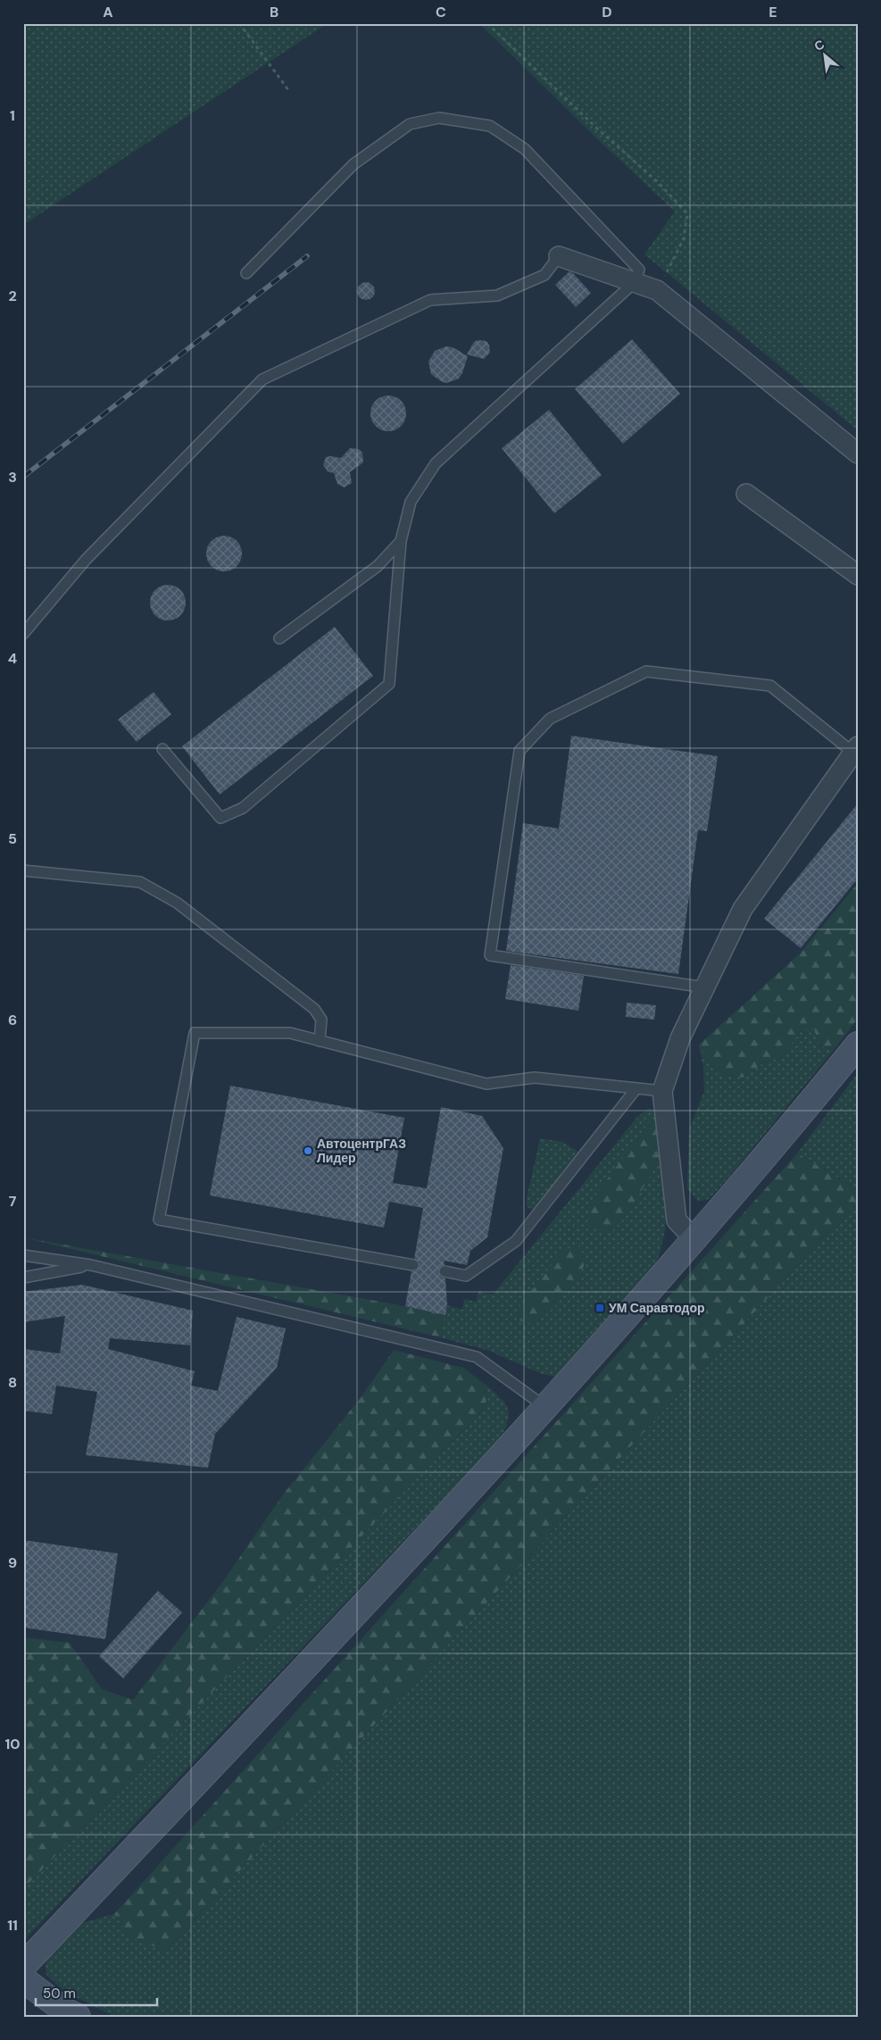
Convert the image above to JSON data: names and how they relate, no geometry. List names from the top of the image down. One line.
{"places":{"other":["АвтоцентрГАЗ Лидер"],"transit":["УМ Саравтодор"]},"scale_bar":"50 m","north":"top left","grid":{"columns":["A","B","C","D","E"],"rows":["1","2","3","4","5","6","7","8","9","10","11"]}}
